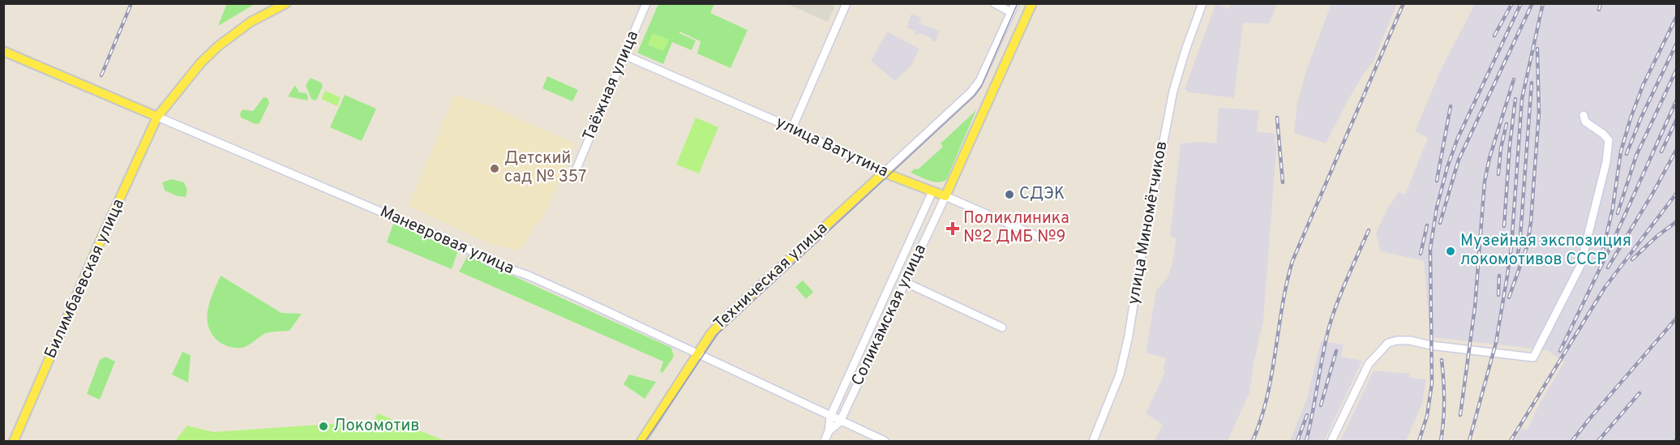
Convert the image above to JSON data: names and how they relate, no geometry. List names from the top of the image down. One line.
{"streets":{"main road":["улица Ватутина","Маневровая улица","Техническая улица","Билимбаевская улица"],"street":["Таёжная улица","улица Миномётчиков","Соликамская улица"]},"crossings":[["Таёжная улица","улица Ватутина"],["улица Ватутина","Техническая улица"],["улица Ватутина","Соликамская улица"],["Маневровая улица","Техническая улица"],["Маневровая улица","Билимбаевская улица"],["Маневровая улица","Соликамская улица"]],"places":{"other":["Детский сад № 357","СДЭК","Музейная экспозиция локомотивов СССР","Локомотив"],"health":["Поликлиника №2 ДМБ №9"]}}
